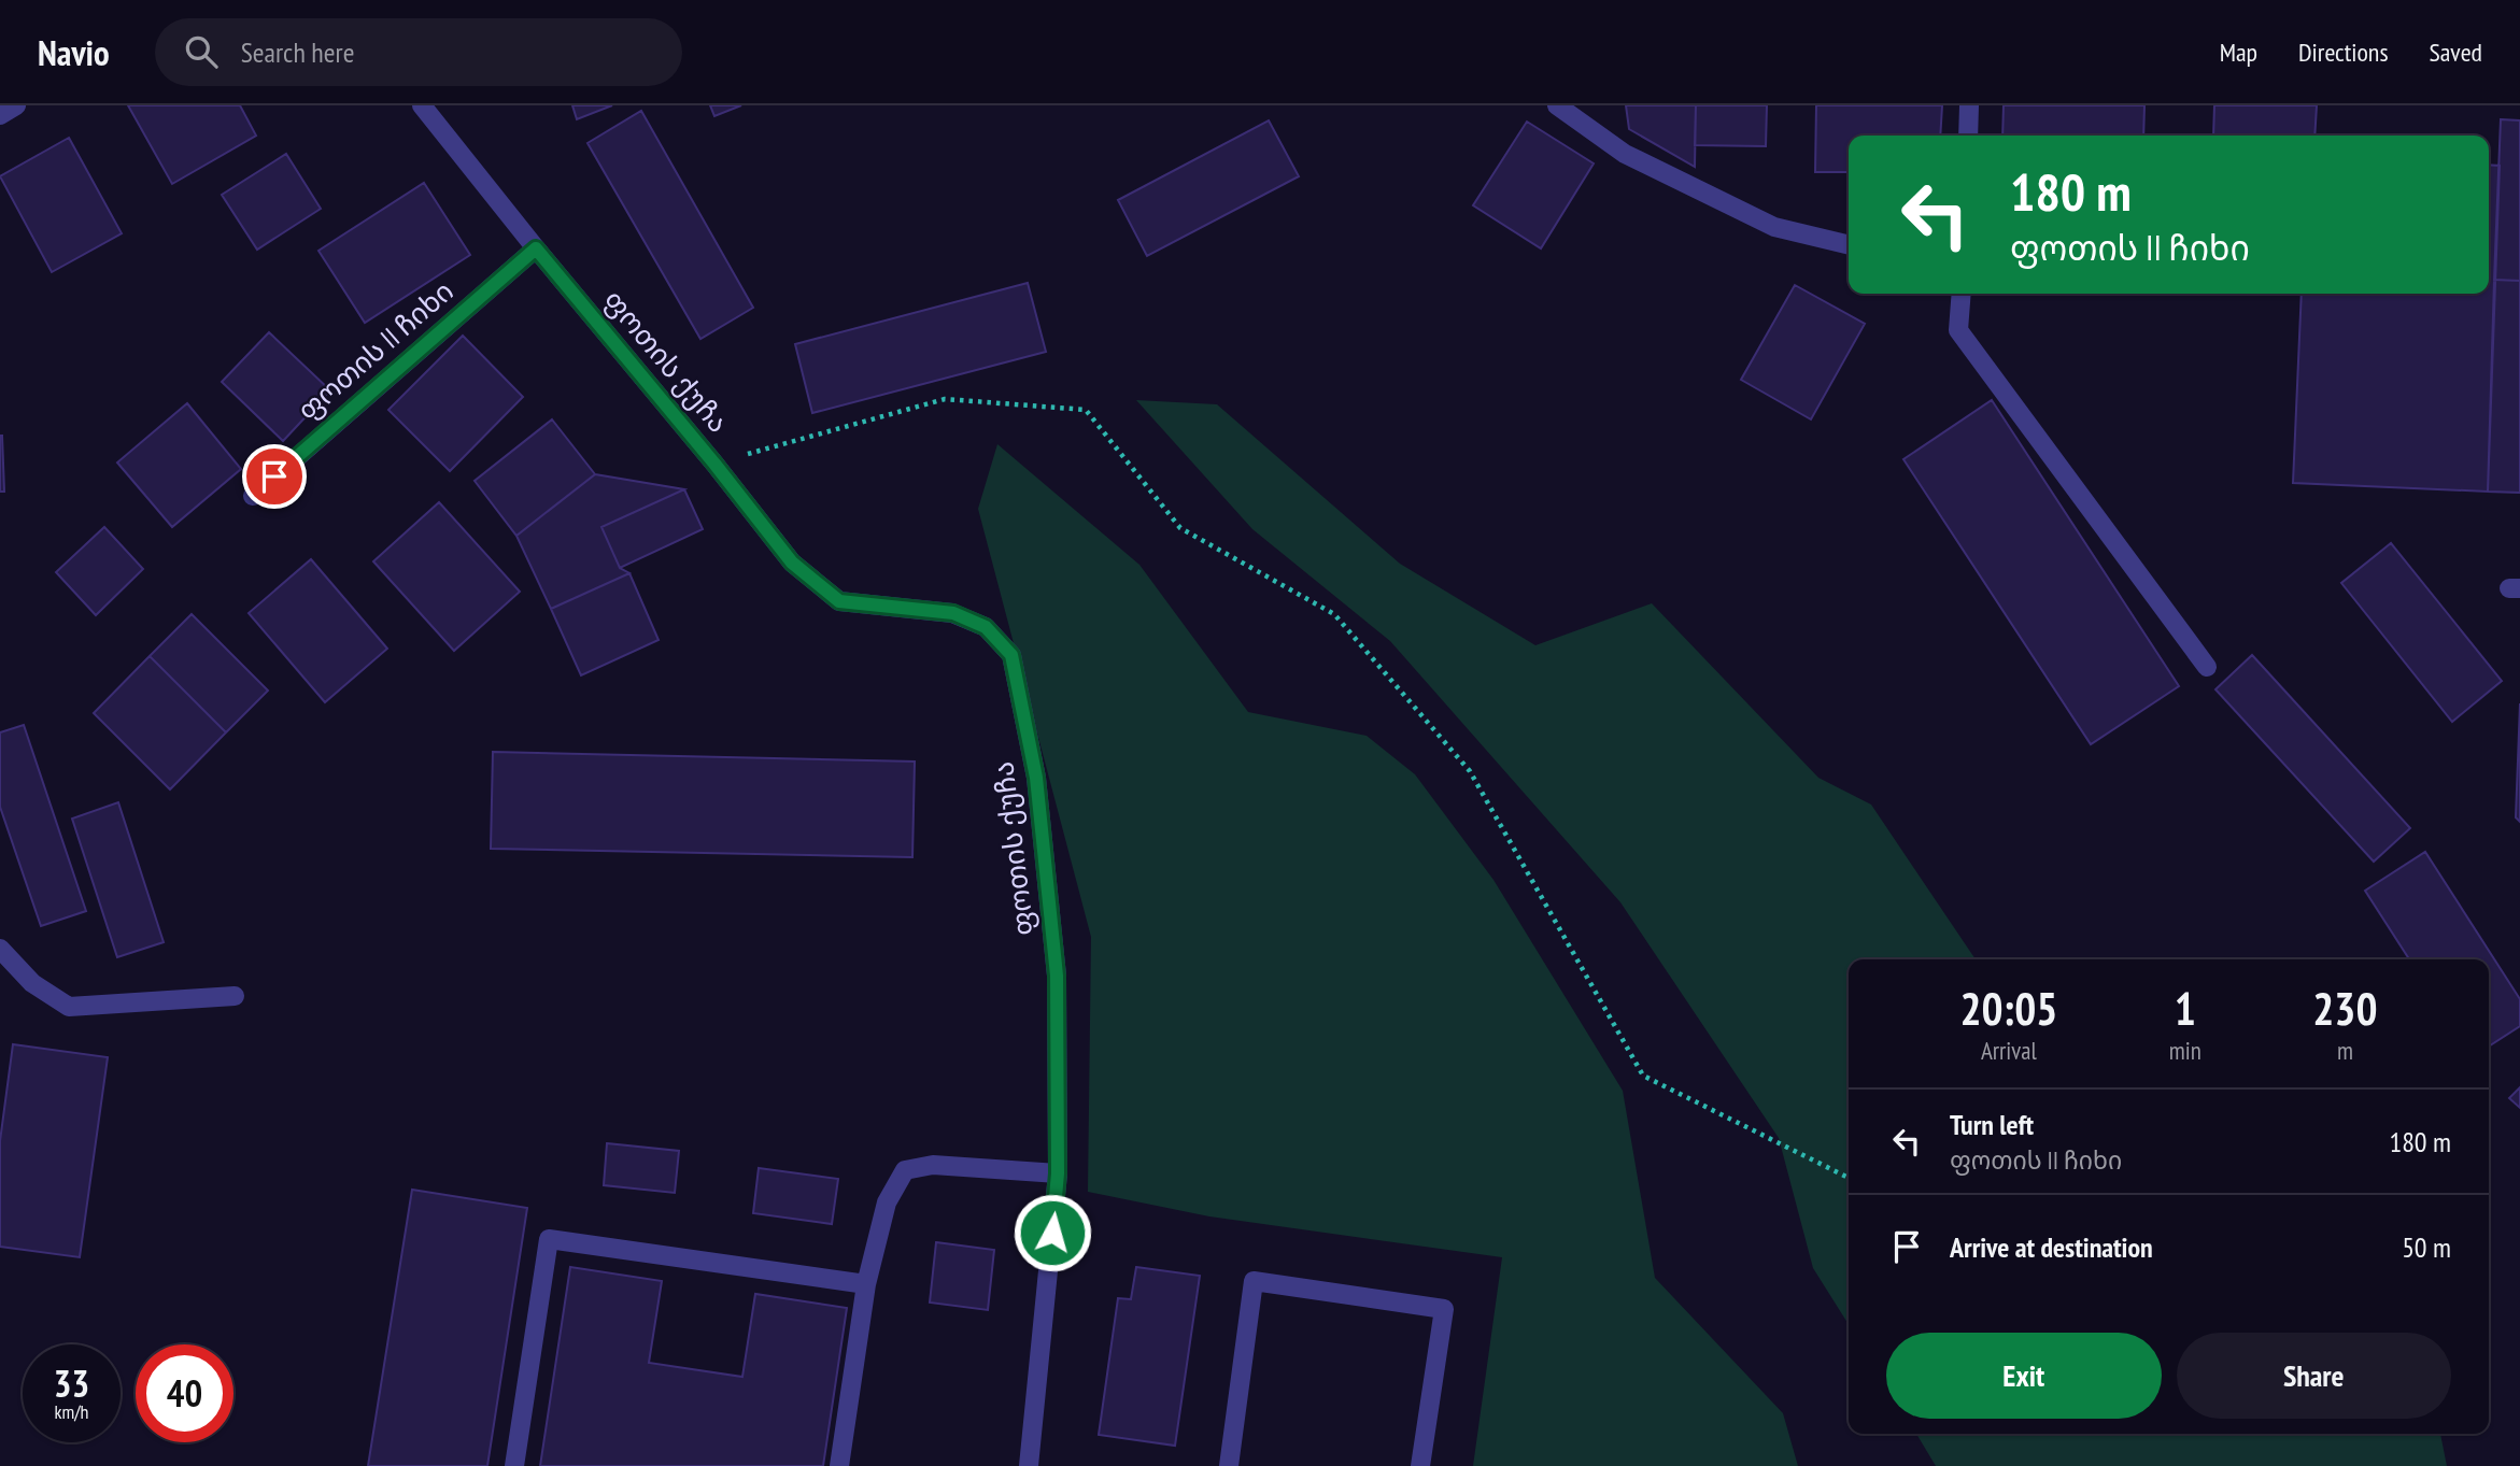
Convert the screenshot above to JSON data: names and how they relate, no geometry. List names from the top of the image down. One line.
{"streets":{"street":["ფოთის II ჩიხი","ფოთის ქუჩა"]},"crossings":[["ფოთის II ჩიხი","ფოთის ქუჩა"]],"page":{"header":"Navio","search":"Search here","nav":["Map","Directions","Saved"],"turn":["180 m","ფოთის II ჩიხი"],"eta":["20:05","Arrival","1","min","230","m"],"list":[{"name":"Turn left","note":"ფოთის II ჩიხი","value":"180 m"},{"name":"Arrive at destination","value":"50 m"}],"buttons":["Exit","Share"],"speed":"33 km/h","limit":"40"}}
